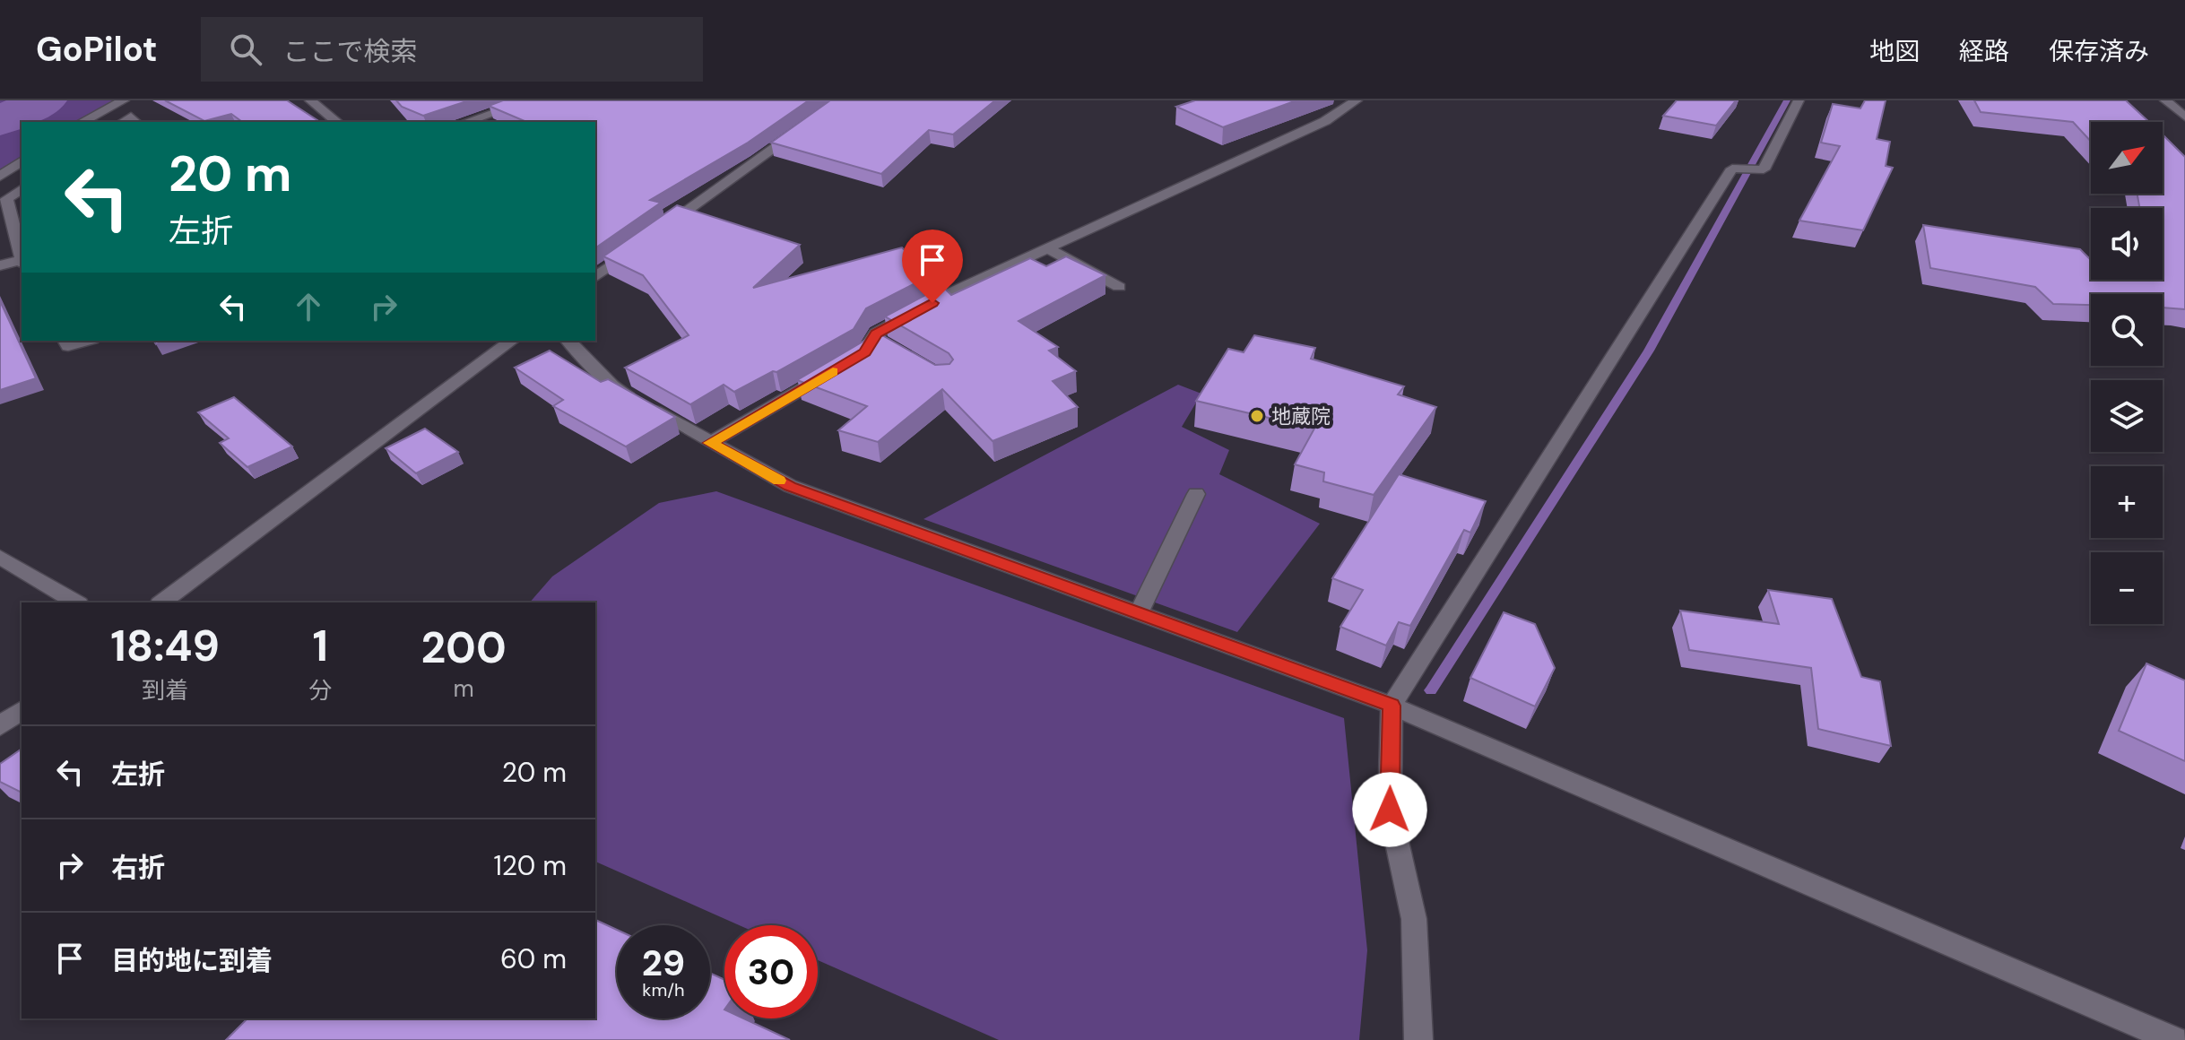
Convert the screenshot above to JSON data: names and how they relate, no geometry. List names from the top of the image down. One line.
{"places":["地蔵院"],"north":"top right","page":{"header":"GoPilot","search":"ここで検索","nav":["地図","経路","保存済み"],"map_buttons":["+","−"],"turn":["20 m","左折"],"eta":["18:49","到着","1","分","200","m"],"list":[{"name":"左折","value":"20 m"},{"name":"右折","value":"120 m"},{"name":"目的地に到着","value":"60 m"}],"speed":"29 km/h","limit":"30"}}
